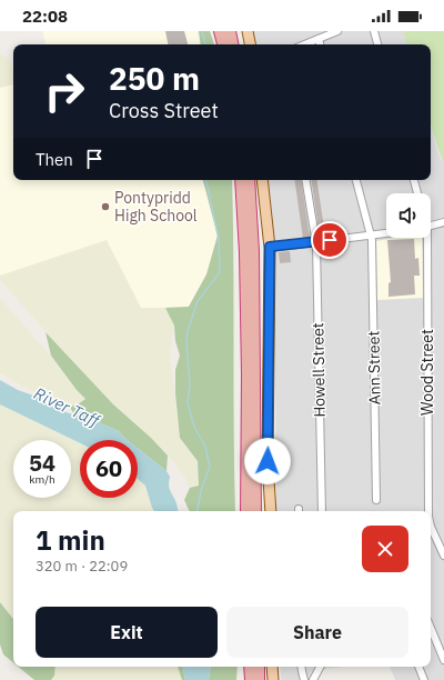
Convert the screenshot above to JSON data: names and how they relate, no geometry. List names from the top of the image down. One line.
{"streets":{"street":["Ann Street","Howell Street","Wood Street"]},"water":["River Taff"],"places":["Pontypridd High School"],"page":{"status":"22:08","turn":["250 m","Cross Street"],"then":"Then","speed":"54 km/h","limit":"60","heading":["1 min","320 m · 22:09"],"buttons":["Exit","Share"]}}
